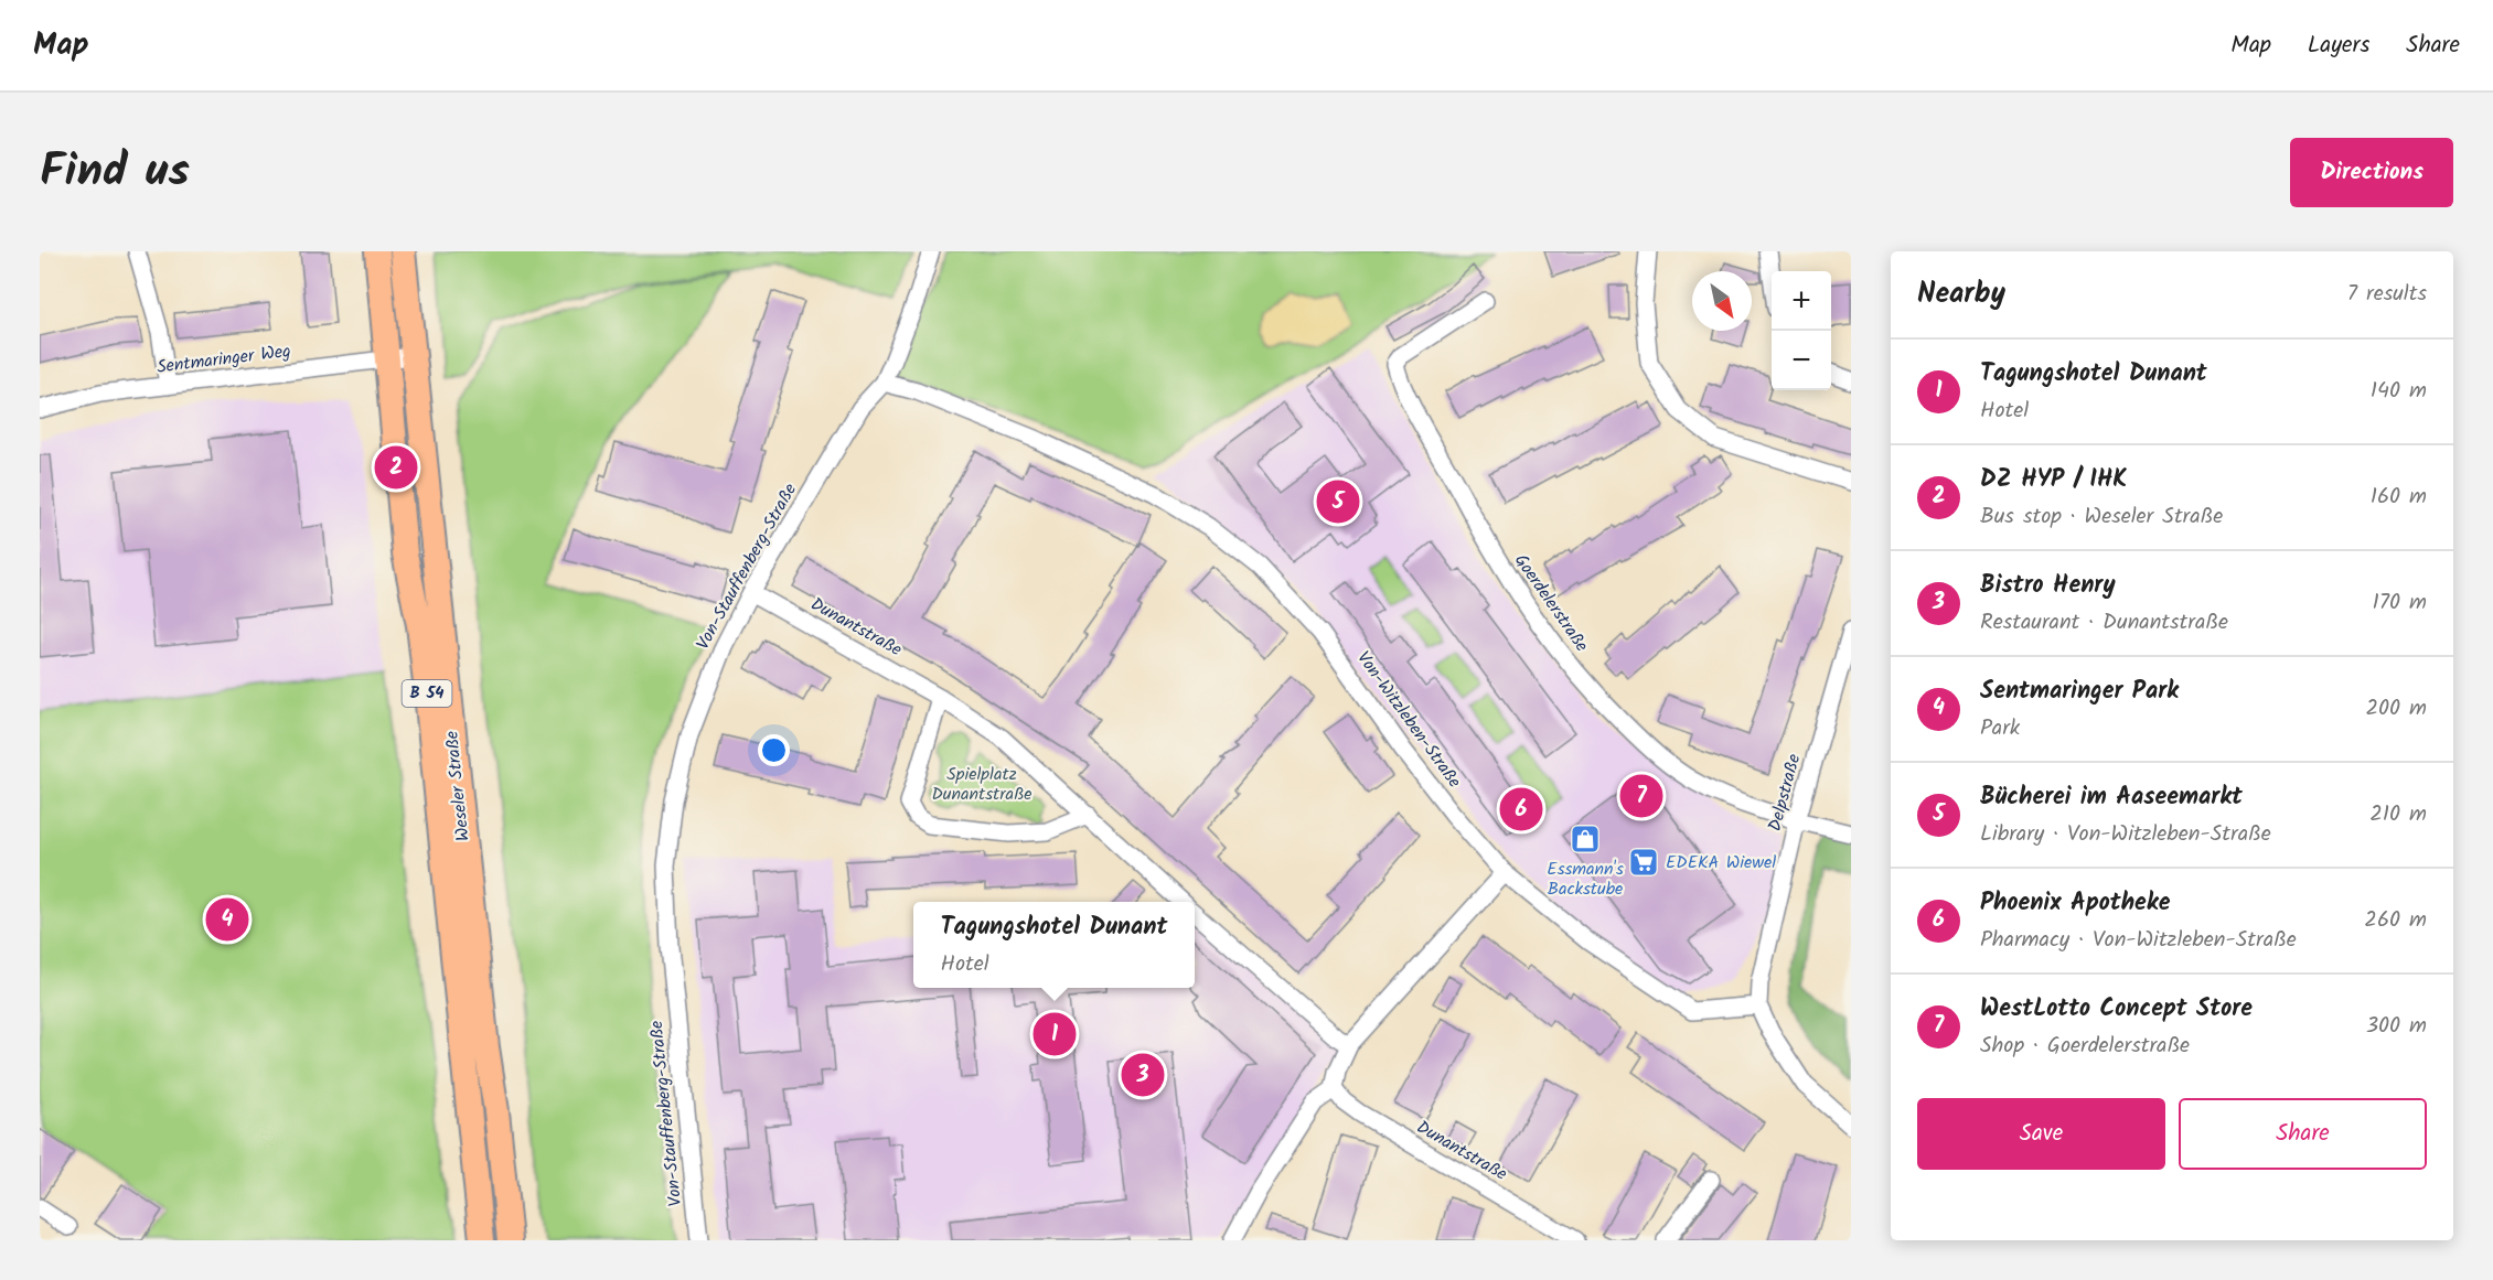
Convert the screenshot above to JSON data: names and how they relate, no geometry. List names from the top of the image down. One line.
{"streets":{"main road":["B 54","Weseler Straße"],"street":["Sentmaringer Weg","Von-Stauffenberg-Straße","Goerdelerstraße","Dunantstraße","Von-Witzleben-Straße","Delpstraße"]},"crossings":[["Sentmaringer Weg","Weseler Straße"],["Von-Stauffenberg-Straße","Dunantstraße"],["Von-Stauffenberg-Straße","Von-Witzleben-Straße"],["Goerdelerstraße","Delpstraße"],["Von-Witzleben-Straße","Delpstraße"]],"parks":["Spielplatz Dunantstraße"],"places":{"shop":["Essmann's Backstube"],"supermarket":["EDEKA Wiewel"]},"north":"bottom right","page":{"header":"Map","nav":["Map","Layers","Share"],"title":"Find us","buttons":["Directions",["Save","Share"]],"heading":["Nearby","7 results"],"map_buttons":["+","−"],"list":[{"mark":"1","name":"Tagungshotel Dunant","note":"Hotel","value":"140 m"},{"mark":"2","name":"DZ HYP / IHK","note":"Bus stop · Weseler Straße","value":"160 m"},{"mark":"3","name":"Bistro Henry","note":"Restaurant · Dunantstraße","value":"170 m"},{"mark":"4","name":"Sentmaringer Park","note":"Park","value":"200 m"},{"mark":"5","name":"Bücherei im Aaseemarkt","note":"Library · Von-Witzleben-Straße","value":"210 m"},{"mark":"6","name":"Phoenix Apotheke","note":"Pharmacy · Von-Witzleben-Straße","value":"260 m"},{"mark":"7","name":"WestLotto Concept Store","note":"Shop · Goerdelerstraße","value":"300 m"}],"pins":["2","5","7","6","4","1","3"],"popup":["Tagungshotel Dunant","Hotel"]}}
